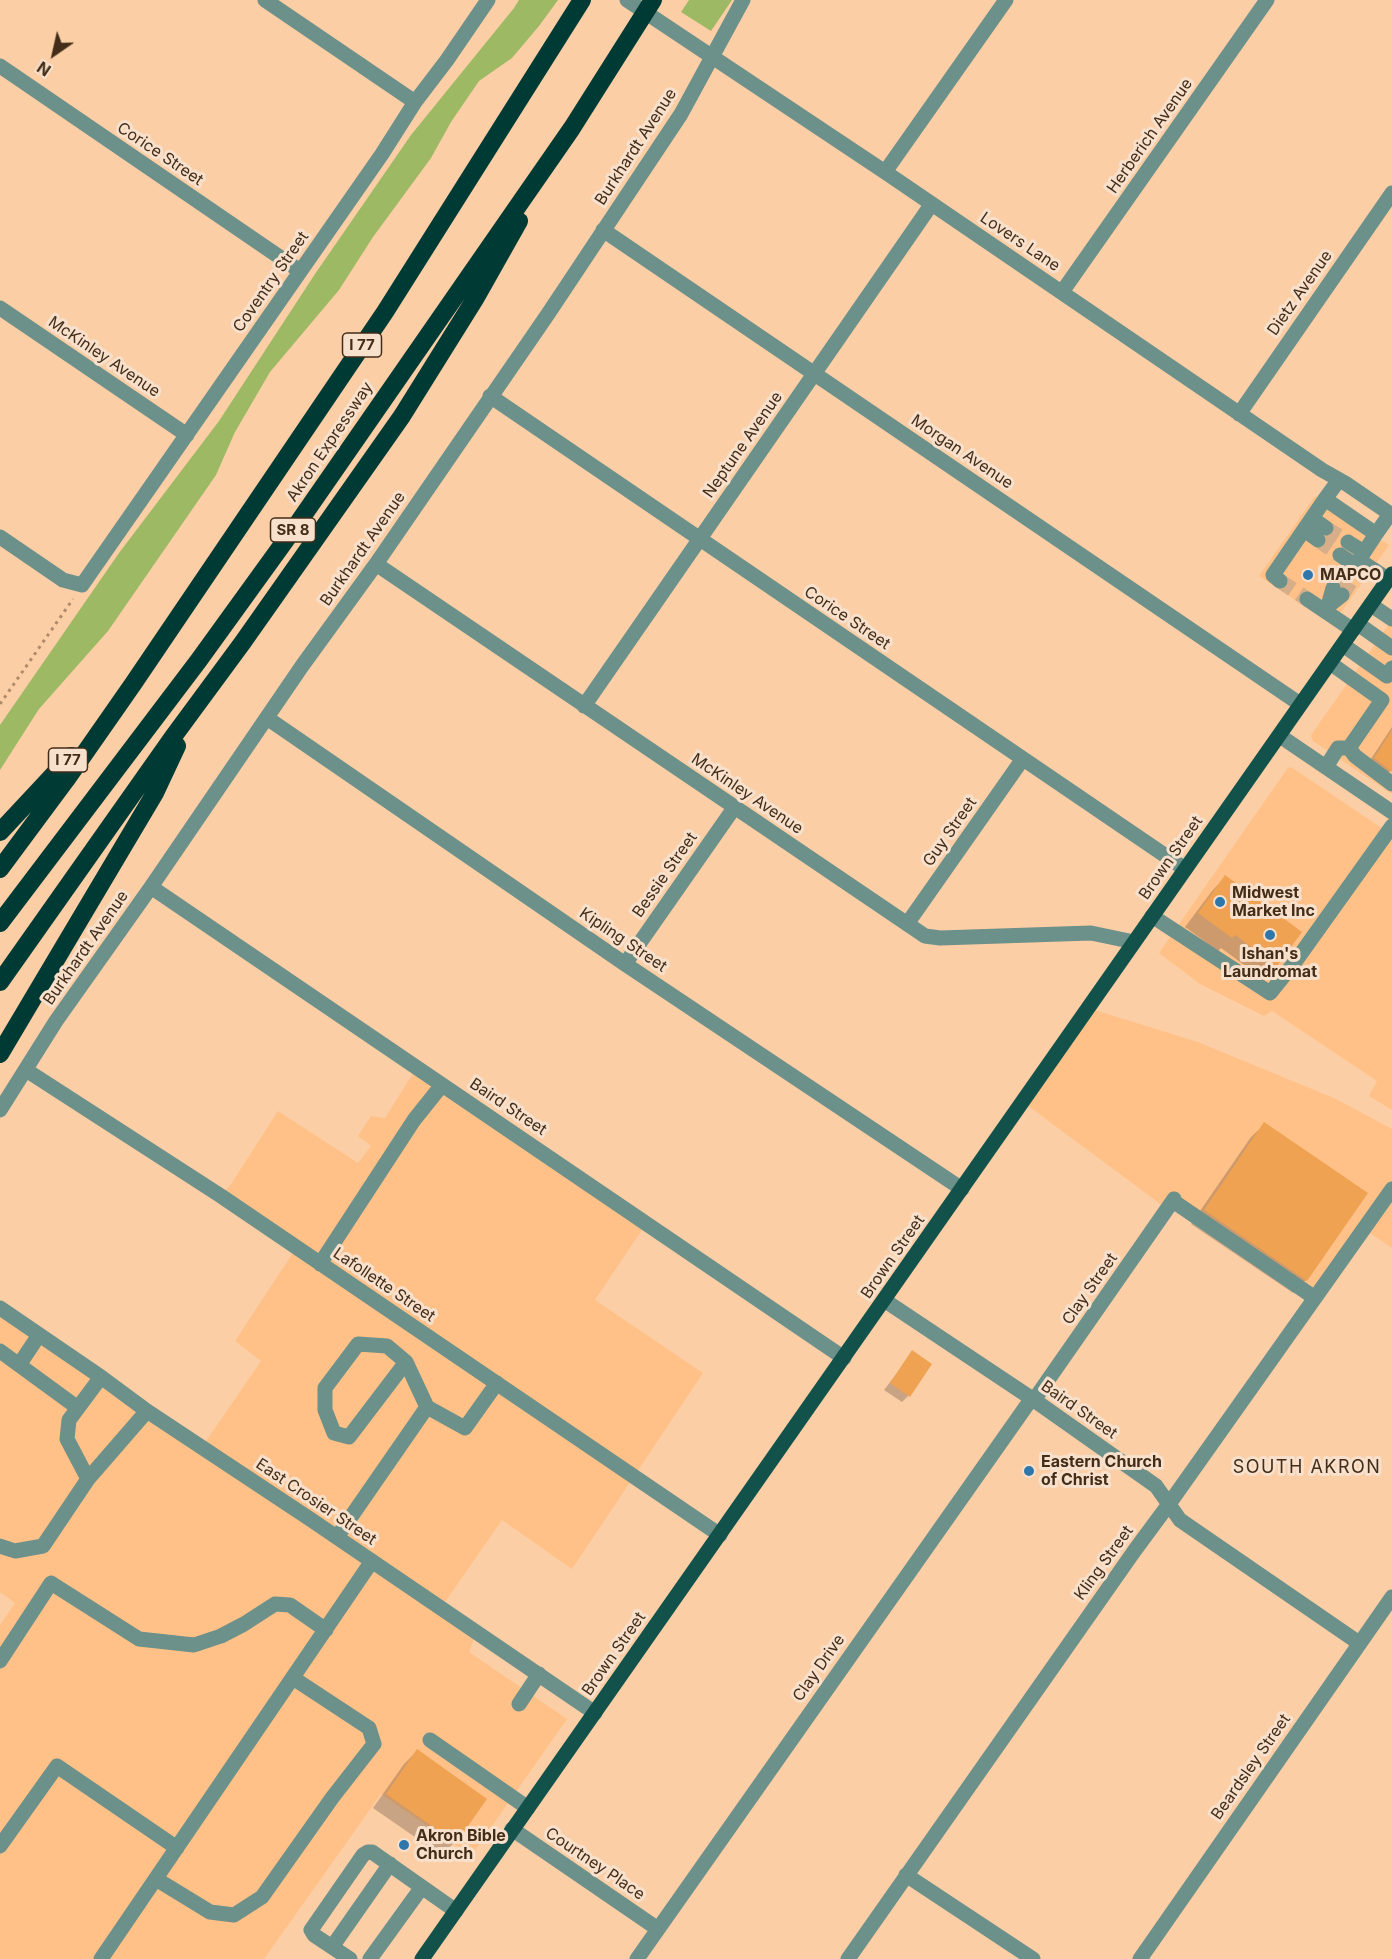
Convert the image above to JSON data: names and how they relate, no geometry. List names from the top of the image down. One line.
{"streets":{"highway":["I 77","Akron Expressway","SR 8"],"main road":["Brown Street"],"street":["Herberich Avenue","Burkhardt Avenue","Corice Street","Lovers Lane","Coventry Street","Dietz Avenue","McKinley Avenue","Neptune Avenue","Morgan Avenue","Guy Street","Bessie Street","Kipling Street","Baird Street","Lafollette Street","Clay Street","East Crosier Street","Kling Street","Clay Drive","Beardsley Street","Courtney Place"]},"crossings":[["Herberich Avenue","Lovers Lane"],["Burkhardt Avenue","Corice Street"],["Burkhardt Avenue","Lovers Lane"],["Burkhardt Avenue","McKinley Avenue"],["Burkhardt Avenue","Morgan Avenue"],["Burkhardt Avenue","Kipling Street"],["Burkhardt Avenue","Baird Street"],["Burkhardt Avenue","Lafollette Street"],["Corice Street","Coventry Street"],["Corice Street","Neptune Avenue"],["Corice Street","Guy Street"],["Corice Street","Brown Street"],["Lovers Lane","Dietz Avenue"],["Lovers Lane","Neptune Avenue"],["Coventry Street","McKinley Avenue"],["I 77","Akron Expressway"],["McKinley Avenue","Neptune Avenue"],["McKinley Avenue","Guy Street"],["McKinley Avenue","Brown Street"],["McKinley Avenue","Bessie Street"],["Neptune Avenue","Morgan Avenue"],["Morgan Avenue","Brown Street"],["Brown Street","Kipling Street"],["Brown Street","Baird Street"],["Brown Street","Lafollette Street"],["Brown Street","East Crosier Street"],["Brown Street","Courtney Place"],["Bessie Street","Kipling Street"],["Baird Street","Clay Street"],["Baird Street","Kling Street"],["Baird Street","Clay Drive"],["Baird Street","Beardsley Street"],["Clay Street","Kling Street"],["Clay Street","Clay Drive"],["Clay Drive","Courtney Place"]],"districts":["SOUTH AKRON"],"places":["MAPCO","Midwest Market Inc","Ishan's Laundromat","Eastern Church of Christ","Akron Bible Church"],"north":"bottom left"}
